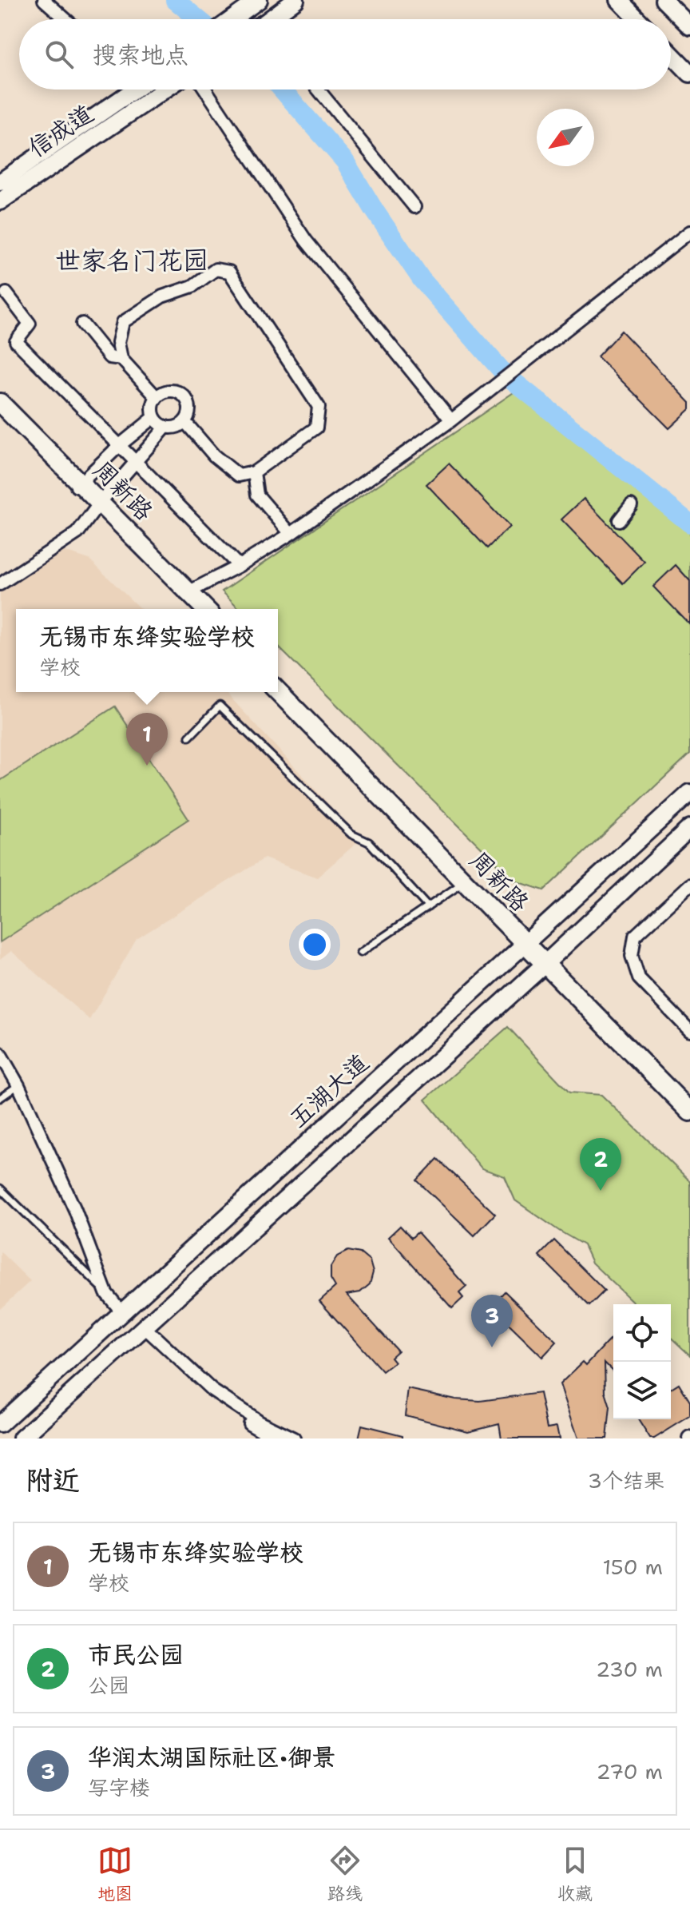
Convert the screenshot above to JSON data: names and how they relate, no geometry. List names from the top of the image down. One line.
{"streets":{"main road":["信成道","周新路","五湖大道"]},"crossings":[["周新路","五湖大道"]],"districts":["世家名门花园"],"north":"bottom left","page":{"search":"搜索地点","popup":["无锡市东绛实验学校","学校"],"pins":["1","2","3"],"heading":["附近","3个结果"],"list":[{"mark":"1","name":"无锡市东绛实验学校","note":"学校","value":"150 m"},{"mark":"2","name":"市民公园","note":"公园","value":"230 m"},{"mark":"3","name":"华润太湖国际社区·御景","note":"写字楼","value":"270 m"}],"nav":["地图","路线","收藏"]}}
